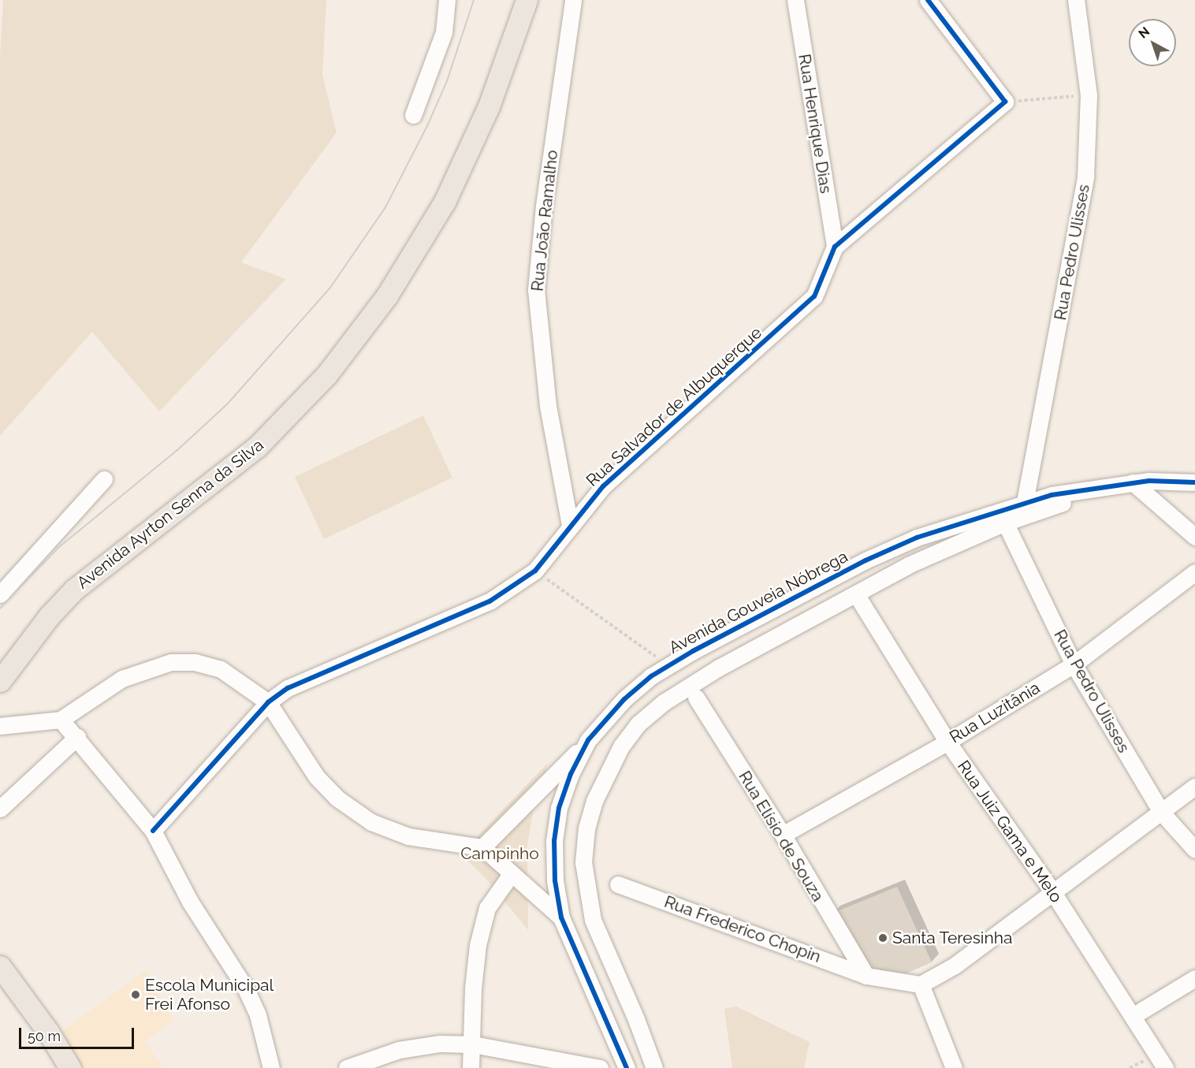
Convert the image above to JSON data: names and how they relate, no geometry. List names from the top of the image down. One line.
{"streets":{"main road":["Avenida Ayrton Senna da Silva"],"street":["Rua Henrique Dias","Rua João Ramalho","Rua Pedro Ulisses","Rua Salvador de Albuquerque","Avenida Gouveia Nóbrega","Rua Luzitânia","Rua Juiz Gama e Melo","Rua Elísio de Souza","Rua Frederico Chopin"]},"crossings":[["Rua Henrique Dias","Rua Salvador de Albuquerque"],["Rua João Ramalho","Rua Salvador de Albuquerque"],["Rua Pedro Ulisses","Avenida Gouveia Nóbrega"],["Rua Pedro Ulisses","Rua Luzitânia"],["Rua Luzitânia","Rua Juiz Gama e Melo"],["Rua Luzitânia","Rua Elísio de Souza"],["Rua Elísio de Souza","Rua Frederico Chopin"]],"parks":["Campinho"],"places":["Santa Teresinha","Escola Municipal Frei Afonso"],"scale_bar":"50 m","north":"top left"}
